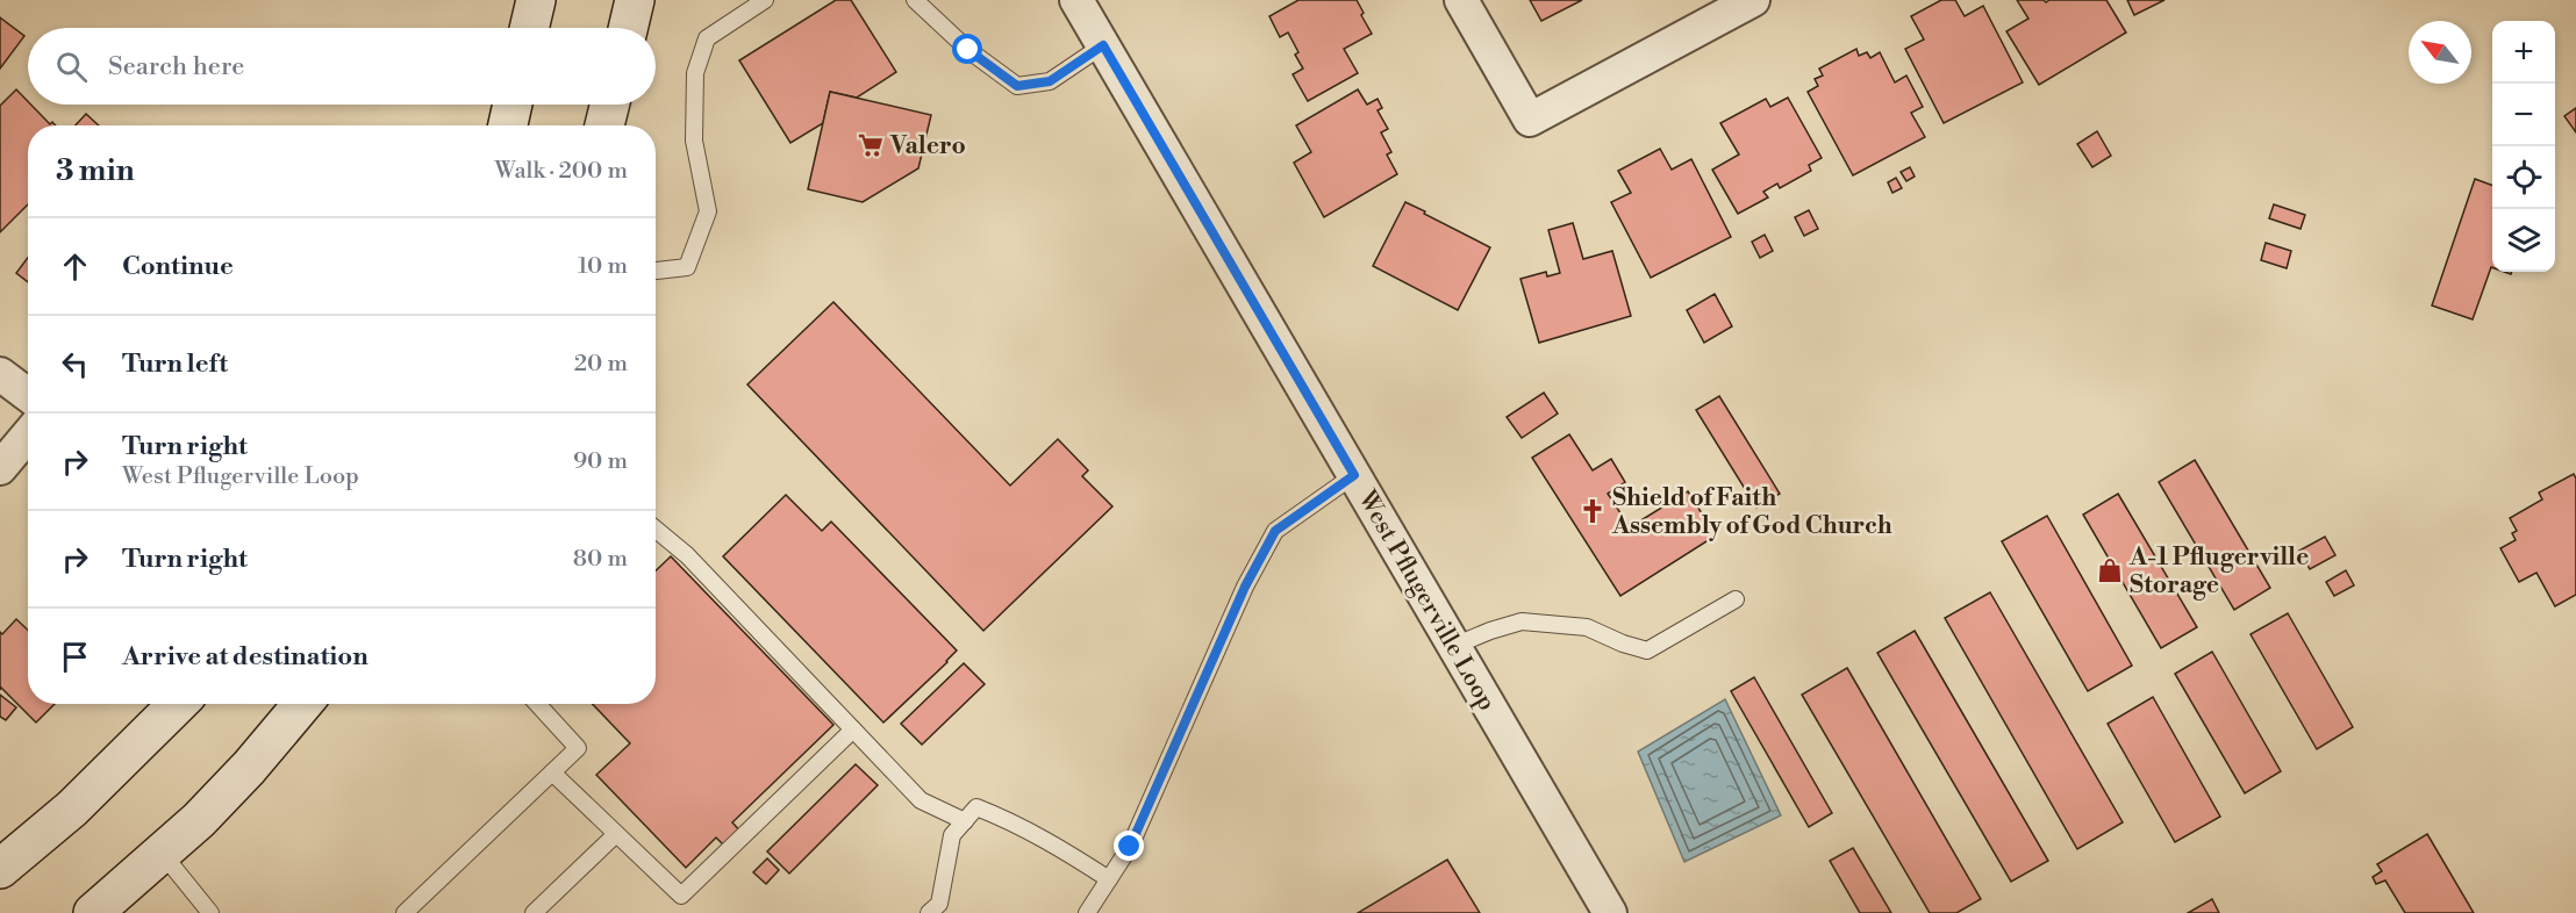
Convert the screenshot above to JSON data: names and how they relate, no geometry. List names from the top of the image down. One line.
{"streets":{"street":["West Pflugerville Loop"]},"places":{"supermarket":["Valero"],"church":["Shield of Faith Assembly of God Church"],"shop":["A-1 Pflugerville Storage"]},"north":"top left","page":{"map_buttons":["+","−"],"search":"Search here","heading":["3 min","Walk · 200 m"],"list":[["Continue","10 m"],["Turn left","20 m"],["Turn right","West Pflugerville Loop","90 m"],["Turn right","80 m"],"Arrive at destination"]}}
